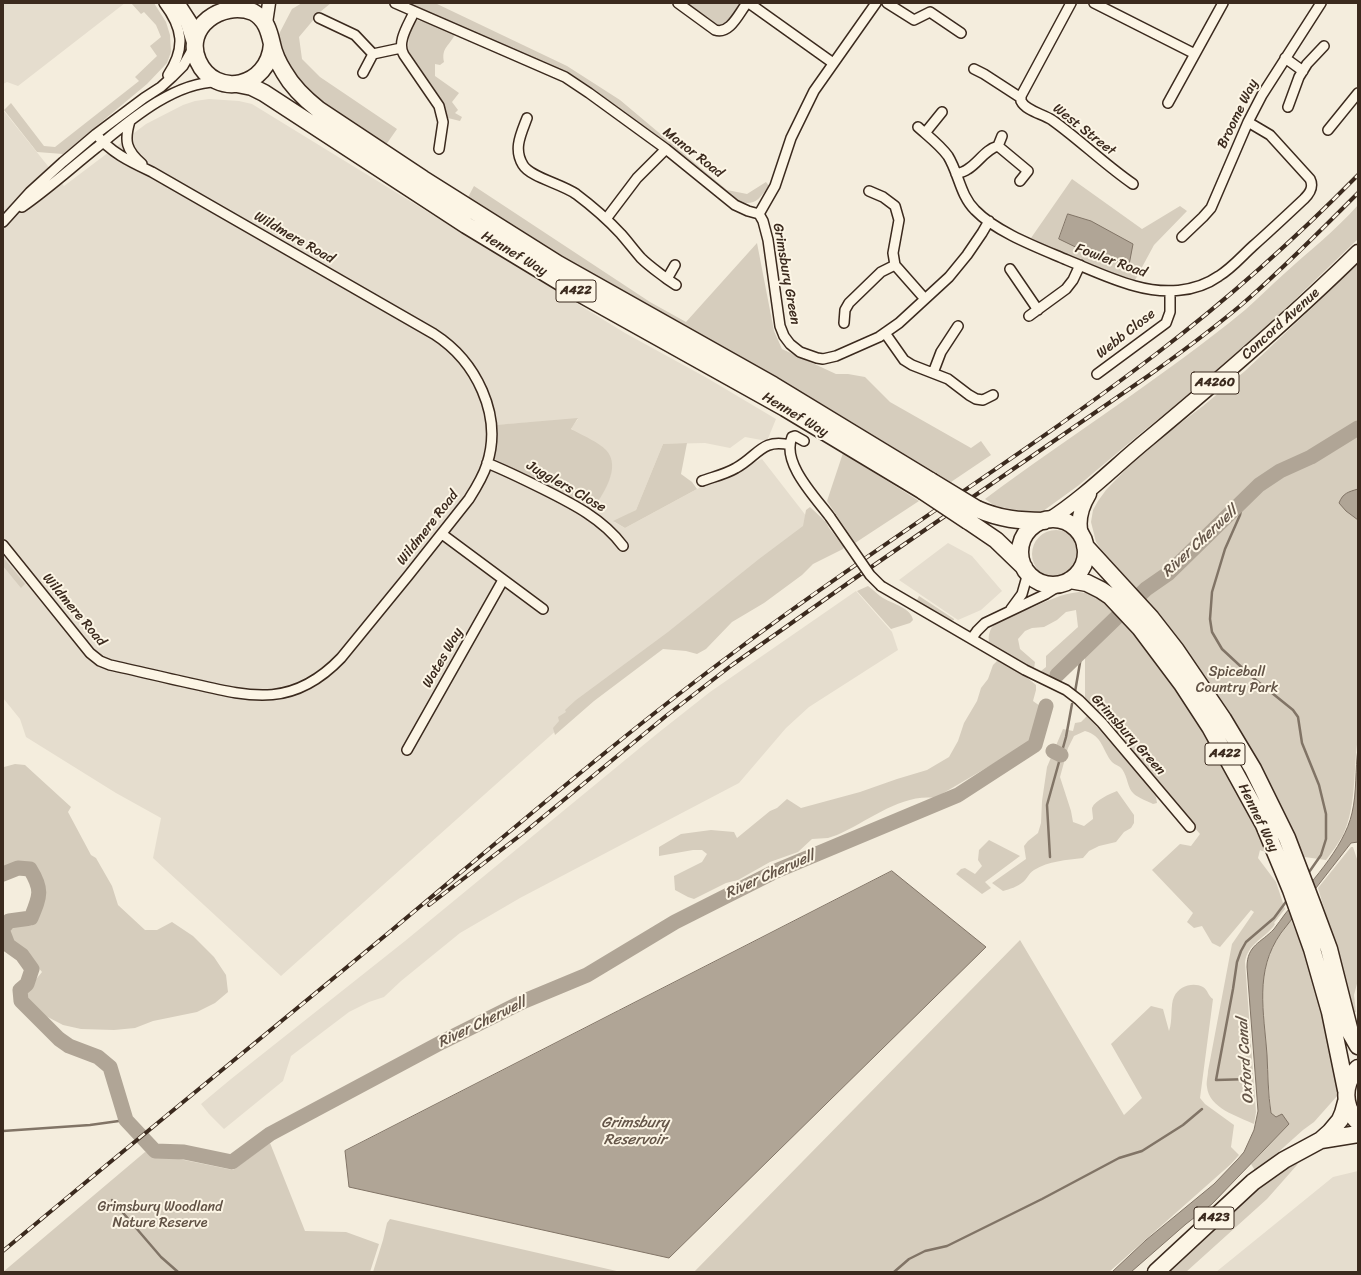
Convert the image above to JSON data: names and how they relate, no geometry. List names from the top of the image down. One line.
{"streets":{"highway":["Hennef Way","A422","A423"],"main road":["Concord Avenue","A4260"],"street":["Broome Way","West Street","Manor Road","Wildmere Road","Fowler Road","Grimsbury Green","Webb Close","Jugglers Close","Wates Way"]},"crossings":[["Broome Way","Fowler Road"],["Manor Road","Grimsbury Green"],["Wildmere Road","Jugglers Close"],["Hennef Way","A422"],["Hennef Way","Concord Avenue"],["Hennef Way","A423"],["Fowler Road","Grimsbury Green"],["Fowler Road","Webb Close"],["A422","Concord Avenue"]],"water":["River Cherwell","Oxford Canal","Grimsbury Reservoir"],"parks":["Spiceball Country Park","Grimsbury Woodland Nature Reserve"]}
